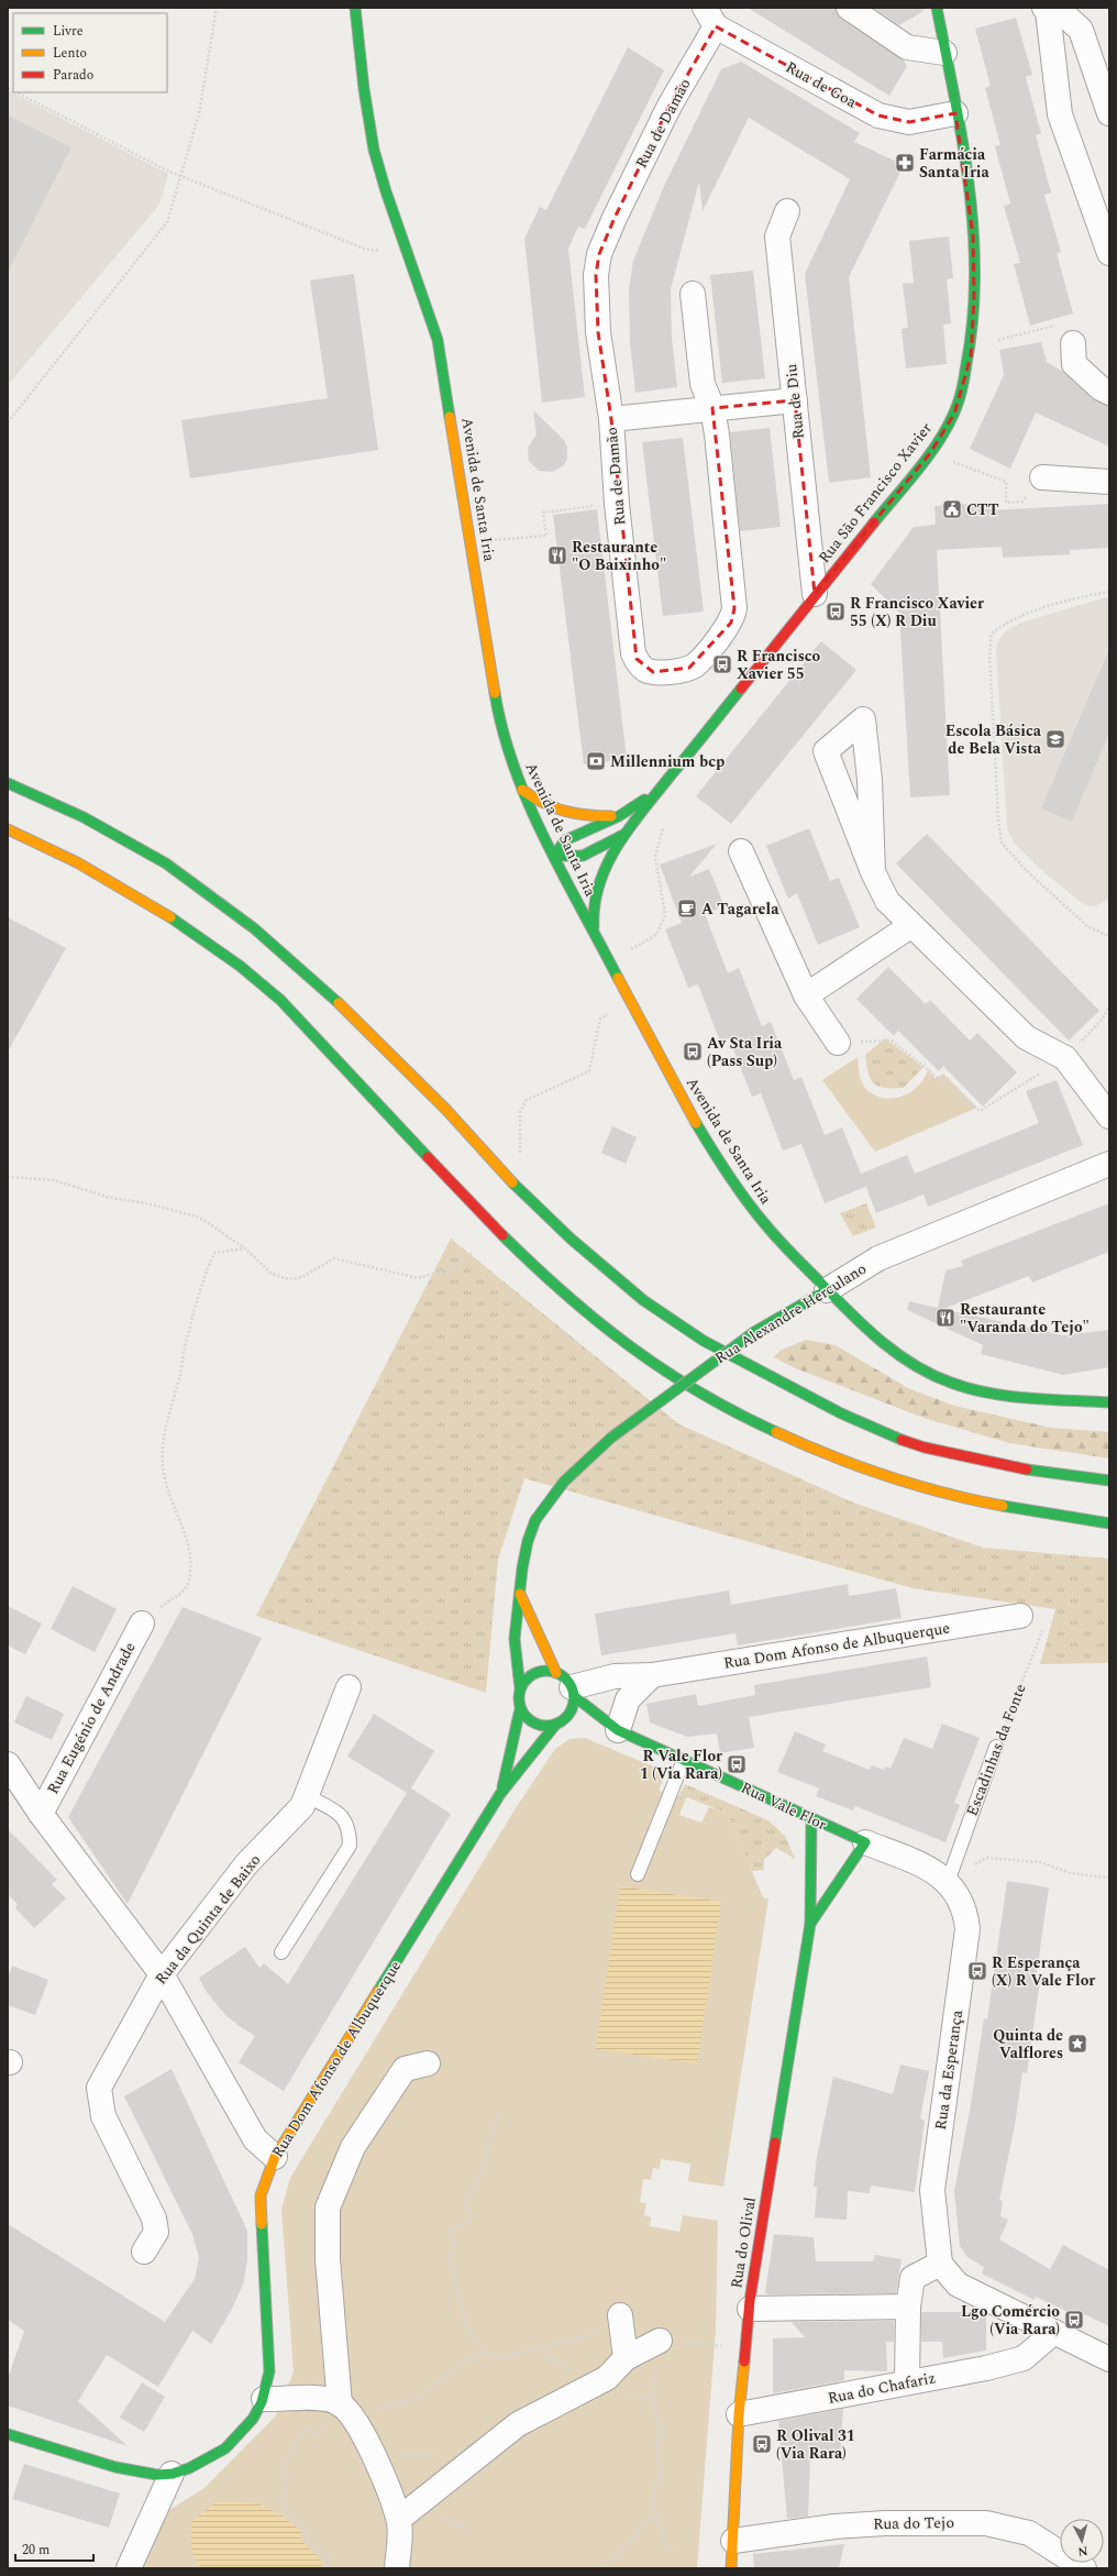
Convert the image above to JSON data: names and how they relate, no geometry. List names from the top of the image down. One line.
{"streets":{"main road":["Avenida de Santa Iria","Rua São Francisco Xavier","Rua Alexandre Herculano","Rua Dom Afonso de Albuquerque","Rua Vale Flor","Rua do Olival"],"street":["Rua de Goa","Rua de Damão","Rua de Diu","Rua Eugénio de Andrade","Rua da Quinta de Baixo","Rua da Esperança","Rua do Chafariz","Rua do Tejo"],"lane":["Escadinhas da Fonte"]},"crossings":[["Rua de Goa","Rua de Damão"],["Rua de Goa","Rua São Francisco Xavier"],["Rua de Diu","Rua São Francisco Xavier"],["Avenida de Santa Iria","Rua São Francisco Xavier"],["Avenida de Santa Iria","Rua Alexandre Herculano"],["Rua Alexandre Herculano","Rua Dom Afonso de Albuquerque"],["Escadinhas da Fonte","Rua Vale Flor"],["Escadinhas da Fonte","Rua da Esperança"],["Rua Vale Flor","Rua da Esperança"],["Rua Vale Flor","Rua do Olival"],["Rua do Olival","Rua do Chafariz"],["Rua do Olival","Rua do Tejo"]],"places":{"pharmacy":["Farmácia Santa Iria"],"public building":["CTT"],"restaurant":["Restaurante \"O Baixinho\"","Restaurante \"Varanda do Tejo\""],"bus stop":["R Francisco Xavier 55 (X) R Diu","R Francisco Xavier 55","Av Sta Iria (Pass Sup)","R Vale Flor 1 (Via Rara)","R Esperança (X) R Vale Flor","Lgo Comércio (Via Rara)","R Olival 31 (Via Rara)"],"school or university":["Escola Básica de Bela Vista"],"bank":["Millennium bcp"],"cafe":["A Tagarela"],"place":["Quinta de Valflores"]},"legend":["Livre","Lento","Parado"],"scale_bar":"20 m","north":"bottom"}
